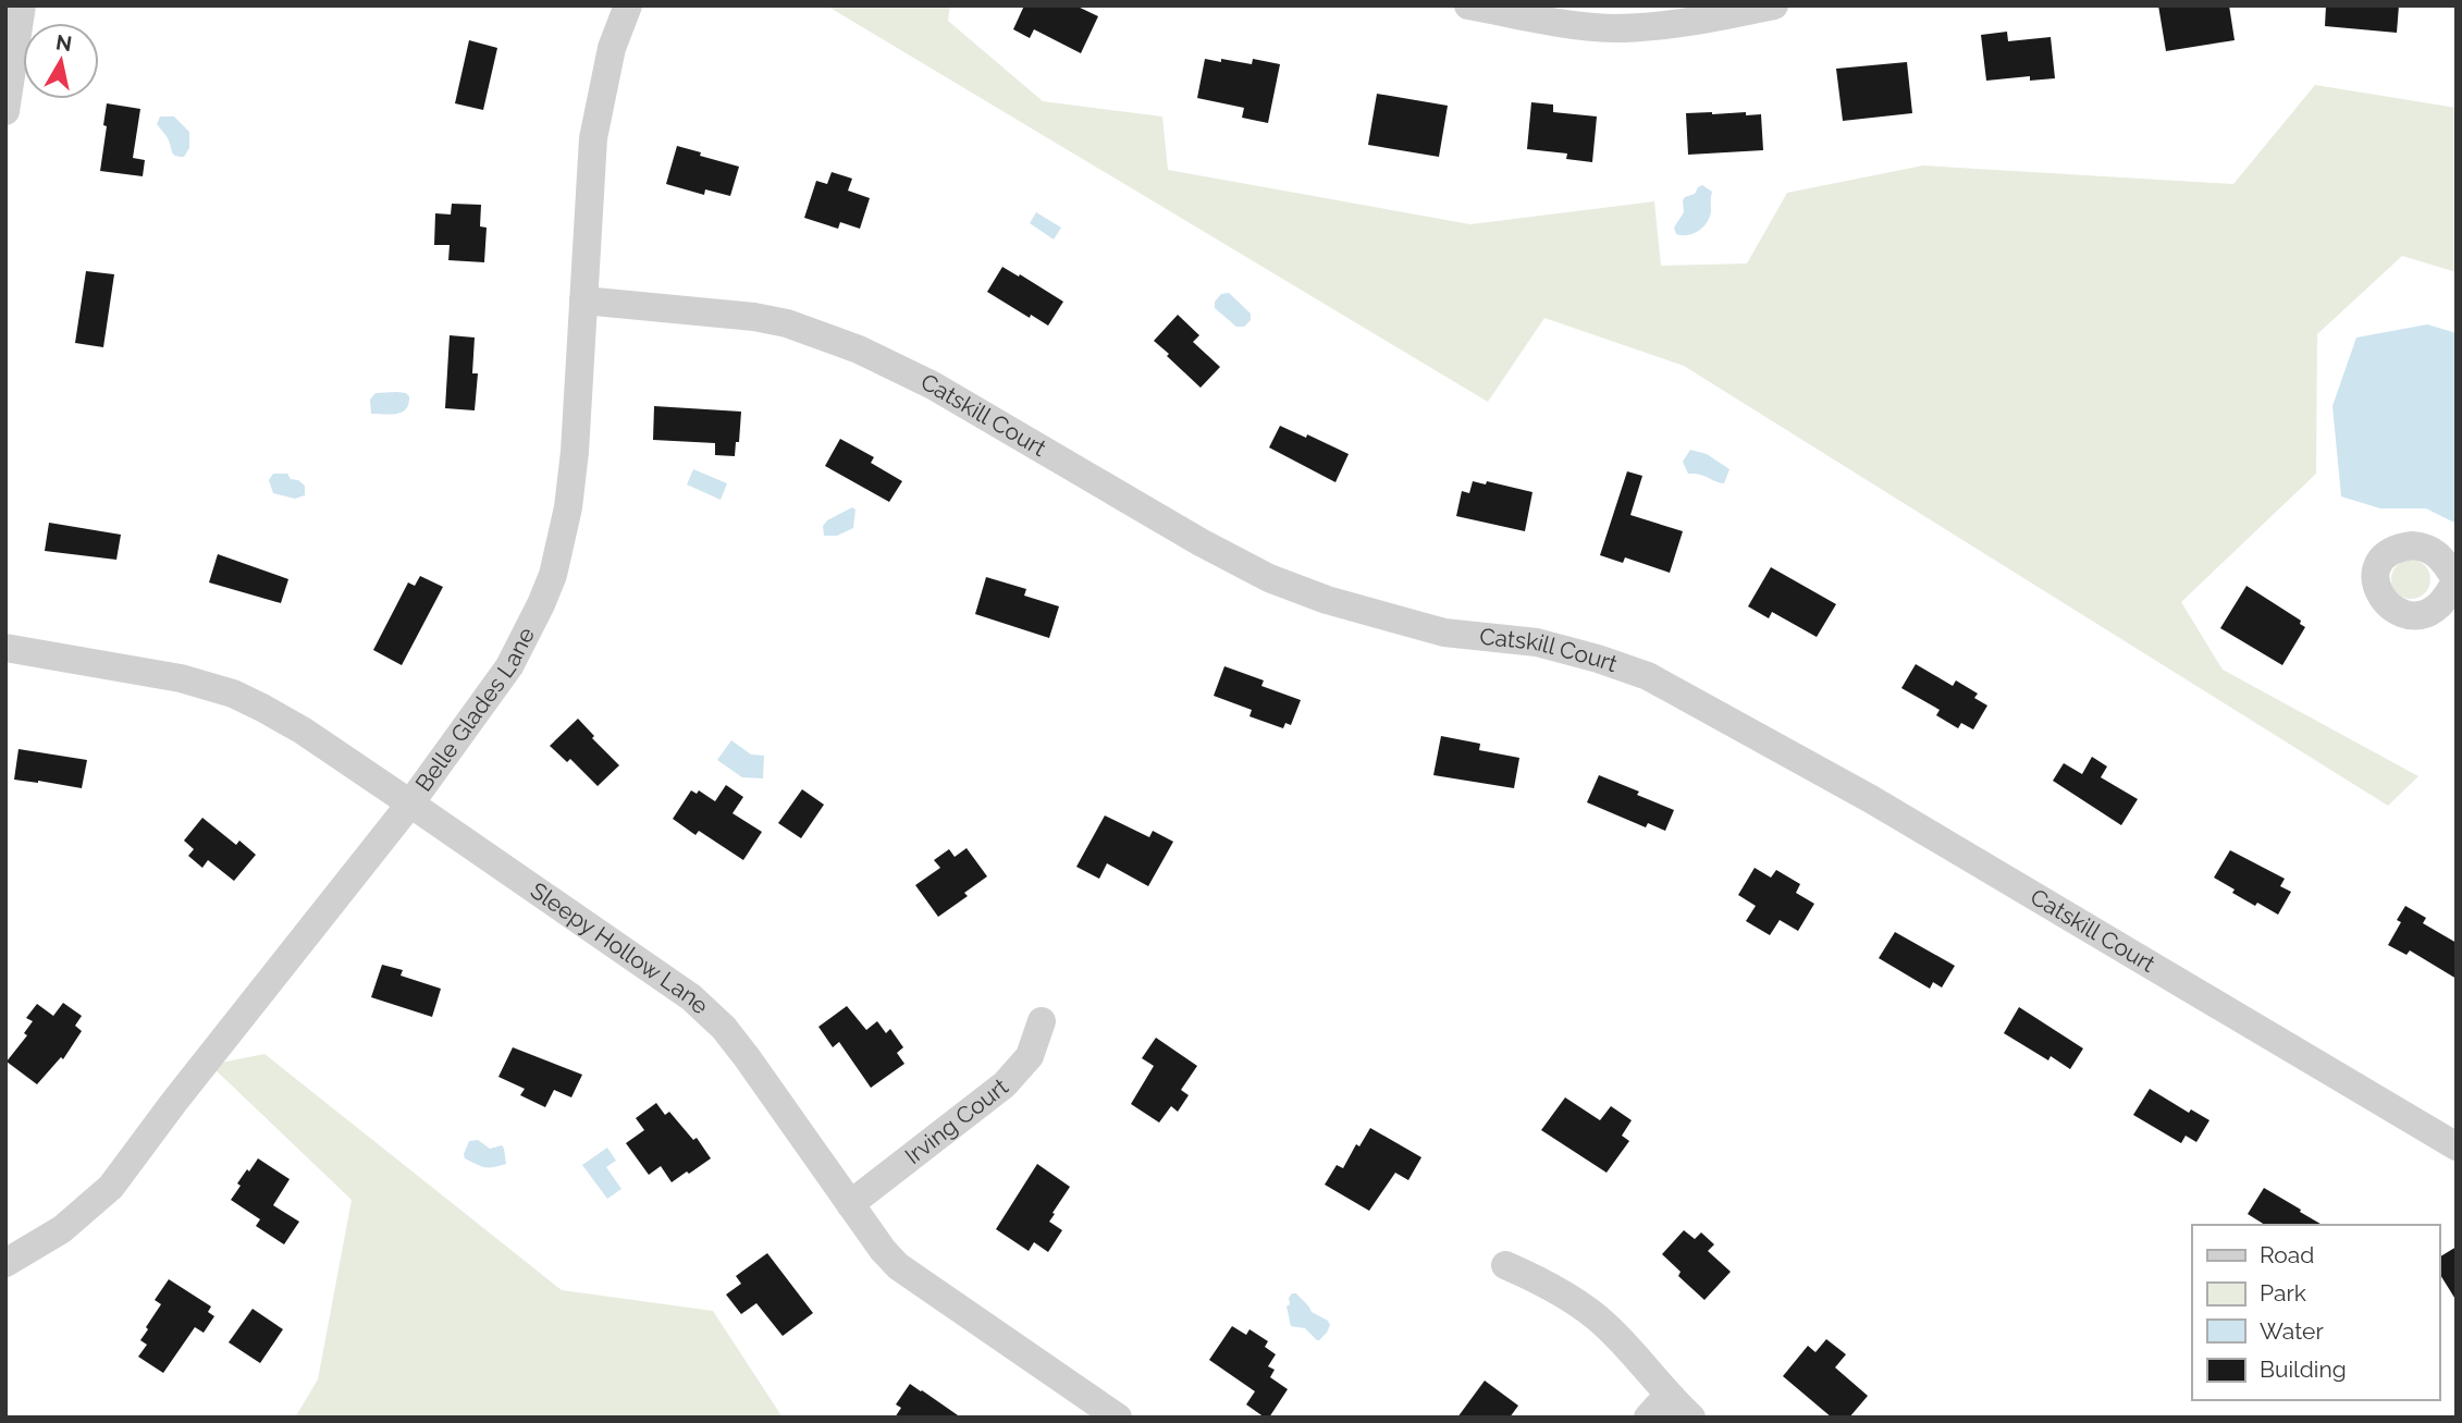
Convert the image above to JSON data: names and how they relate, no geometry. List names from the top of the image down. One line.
{"streets":{"street":["Catskill Court","Belle Glades Lane","Sleepy Hollow Lane","Irving Court"]},"crossings":[["Catskill Court","Belle Glades Lane"],["Belle Glades Lane","Sleepy Hollow Lane"],["Sleepy Hollow Lane","Irving Court"]],"legend":["Road","Park","Water","Building"],"north":"top"}
